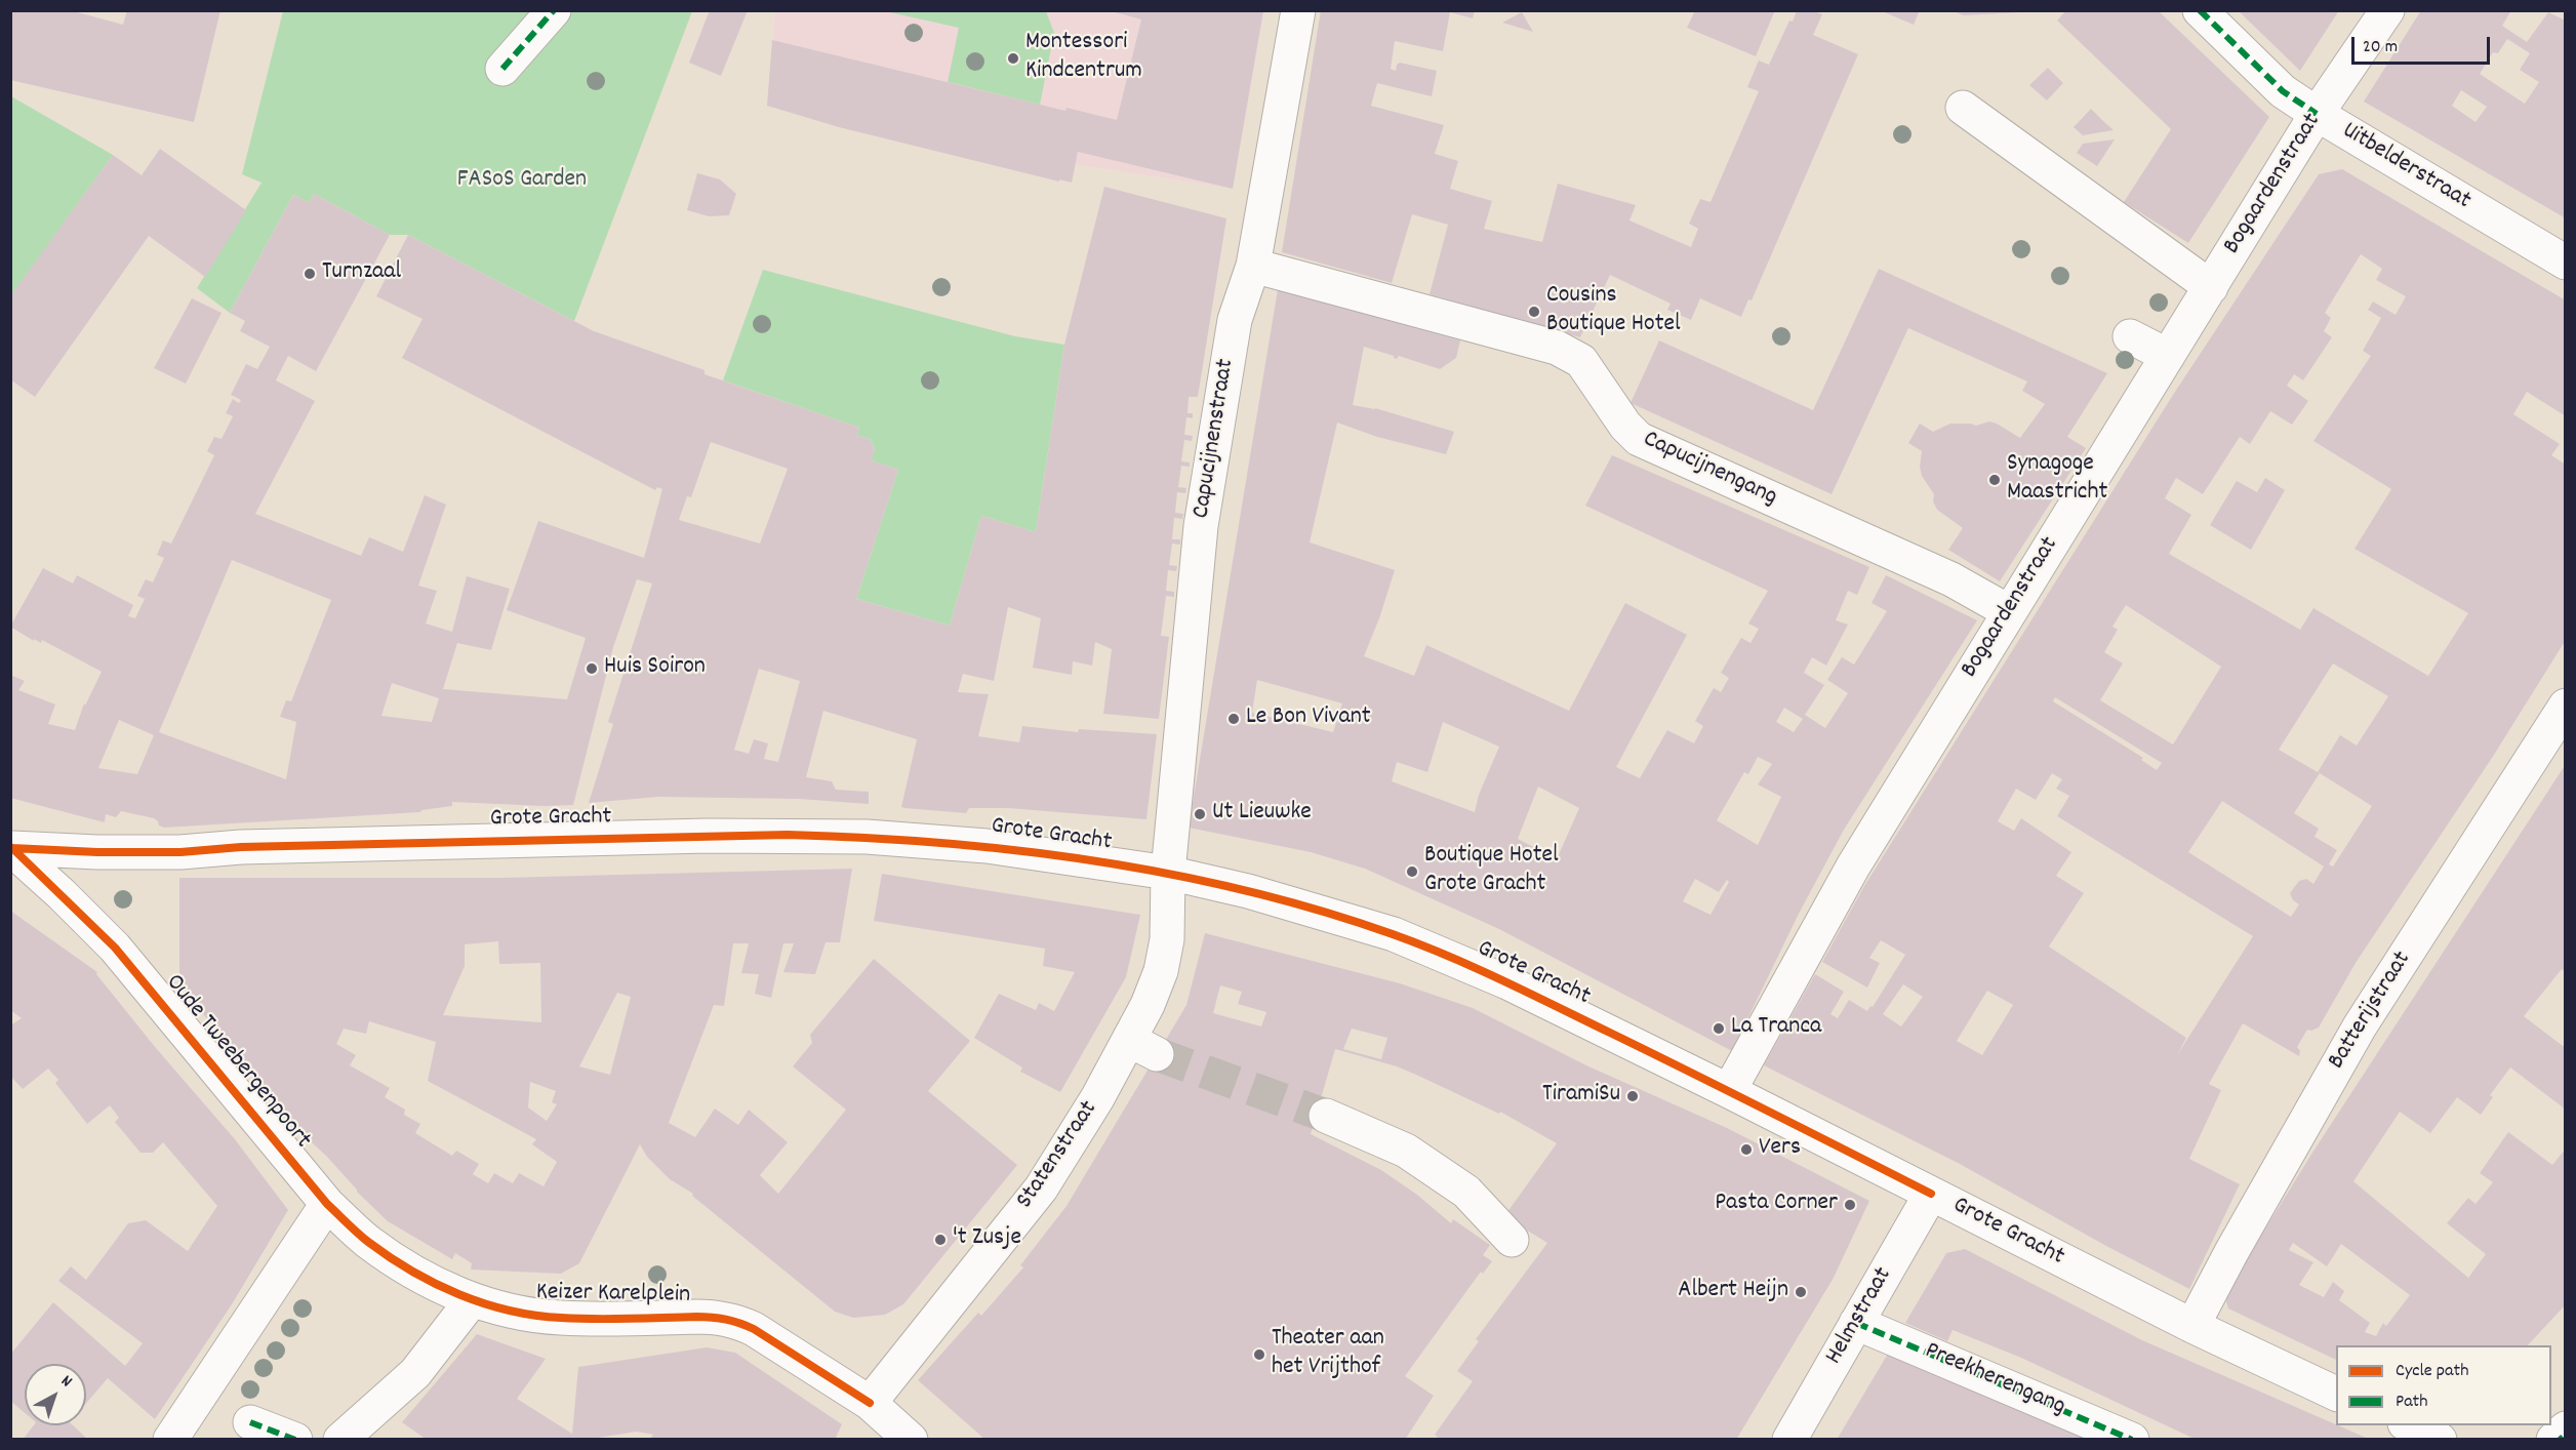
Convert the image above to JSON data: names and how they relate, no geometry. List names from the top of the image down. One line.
{"streets":{"street":["Uitbelderstraat","Bogaardenstraat","Capucijnenstraat","Capucijnengang","Grote Gracht","Batterijstraat","Oude Tweebergenpoort","Statenstraat","Keizer Karelplein","Helmstraat","Preekherengang"]},"crossings":[["Uitbelderstraat","Bogaardenstraat"],["Bogaardenstraat","Capucijnengang"],["Bogaardenstraat","Grote Gracht"],["Capucijnenstraat","Capucijnengang"],["Capucijnenstraat","Grote Gracht"],["Capucijnenstraat","Statenstraat"],["Grote Gracht","Batterijstraat"],["Grote Gracht","Oude Tweebergenpoort"],["Grote Gracht","Statenstraat"],["Grote Gracht","Helmstraat"],["Oude Tweebergenpoort","Keizer Karelplein"],["Statenstraat","Keizer Karelplein"],["Helmstraat","Preekherengang"]],"parks":["FASoS Garden"],"places":["Montessori Kindcentrum","Turnzaal","Cousins Boutique Hotel","Synagoge Maastricht","Huis Soiron","Le Bon Vivant","Ut Lieuwke","Boutique Hotel Grote Gracht","La Tranca","TiramiSu","Vers","Pasta Corner","'t Zusje","Albert Heijn","Theater aan het Vrijthof"],"legend":["Cycle path","Path"],"scale_bar":"20 m","north":"top right"}
